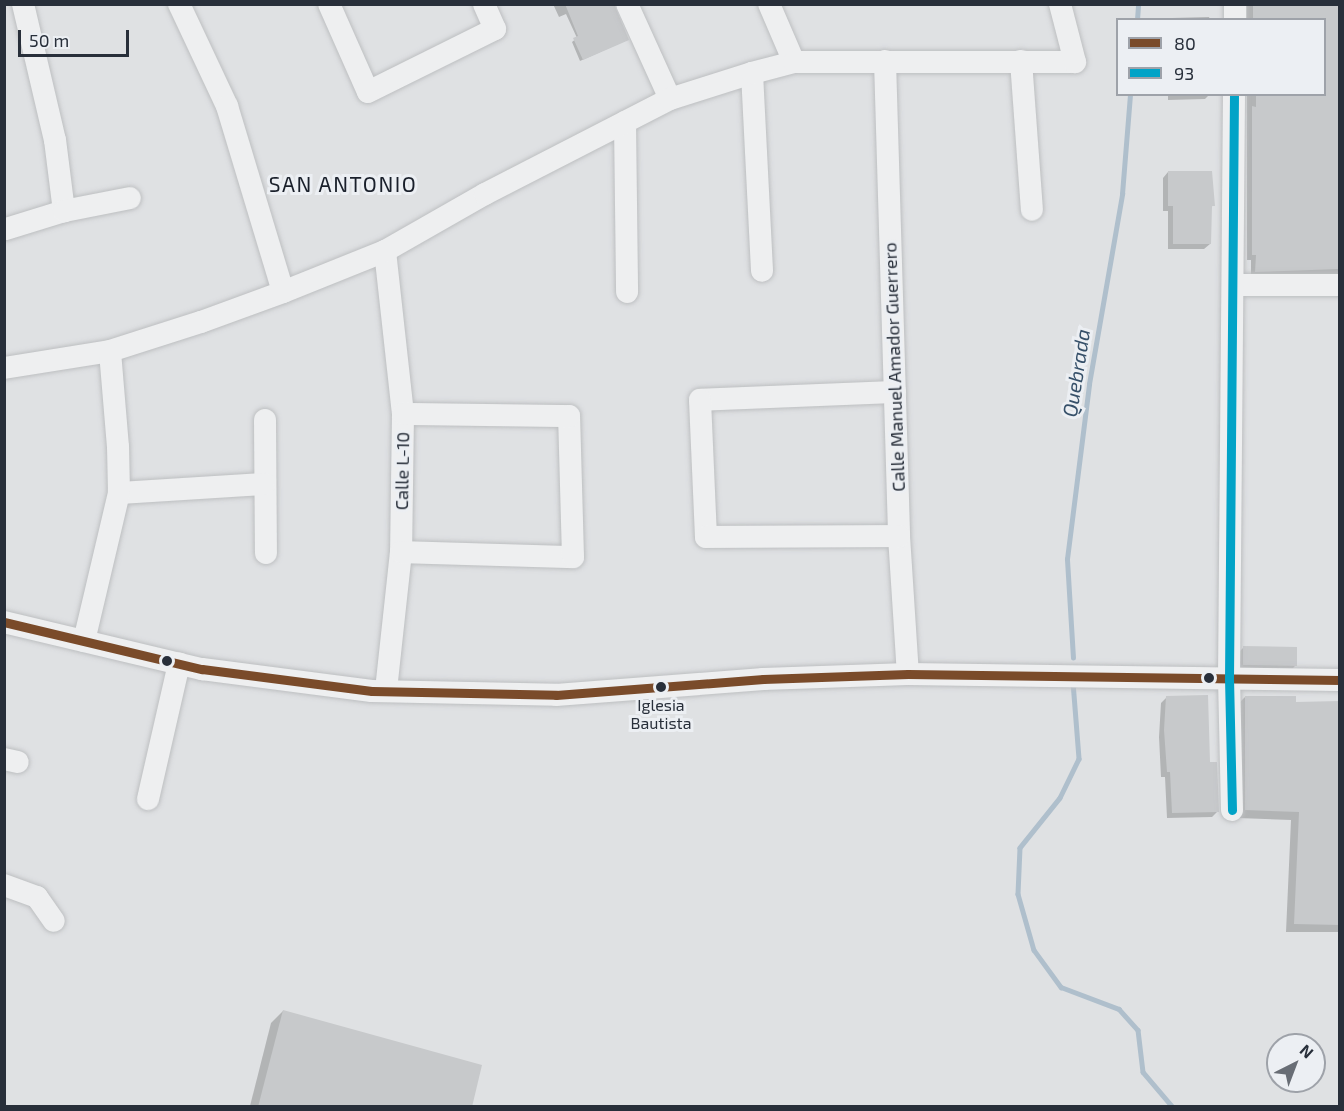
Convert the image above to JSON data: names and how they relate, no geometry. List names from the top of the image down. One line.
{"streets":{"street":["Calle Manuel Amador Guerrero","Calle L-10"]},"districts":["SAN ANTONIO"],"water":["Quebrada"],"places":["Iglesia Bautista"],"lines":["transit line 93","transit line 80"],"legend":["80","93"],"scale_bar":"50 m","north":"top right"}
